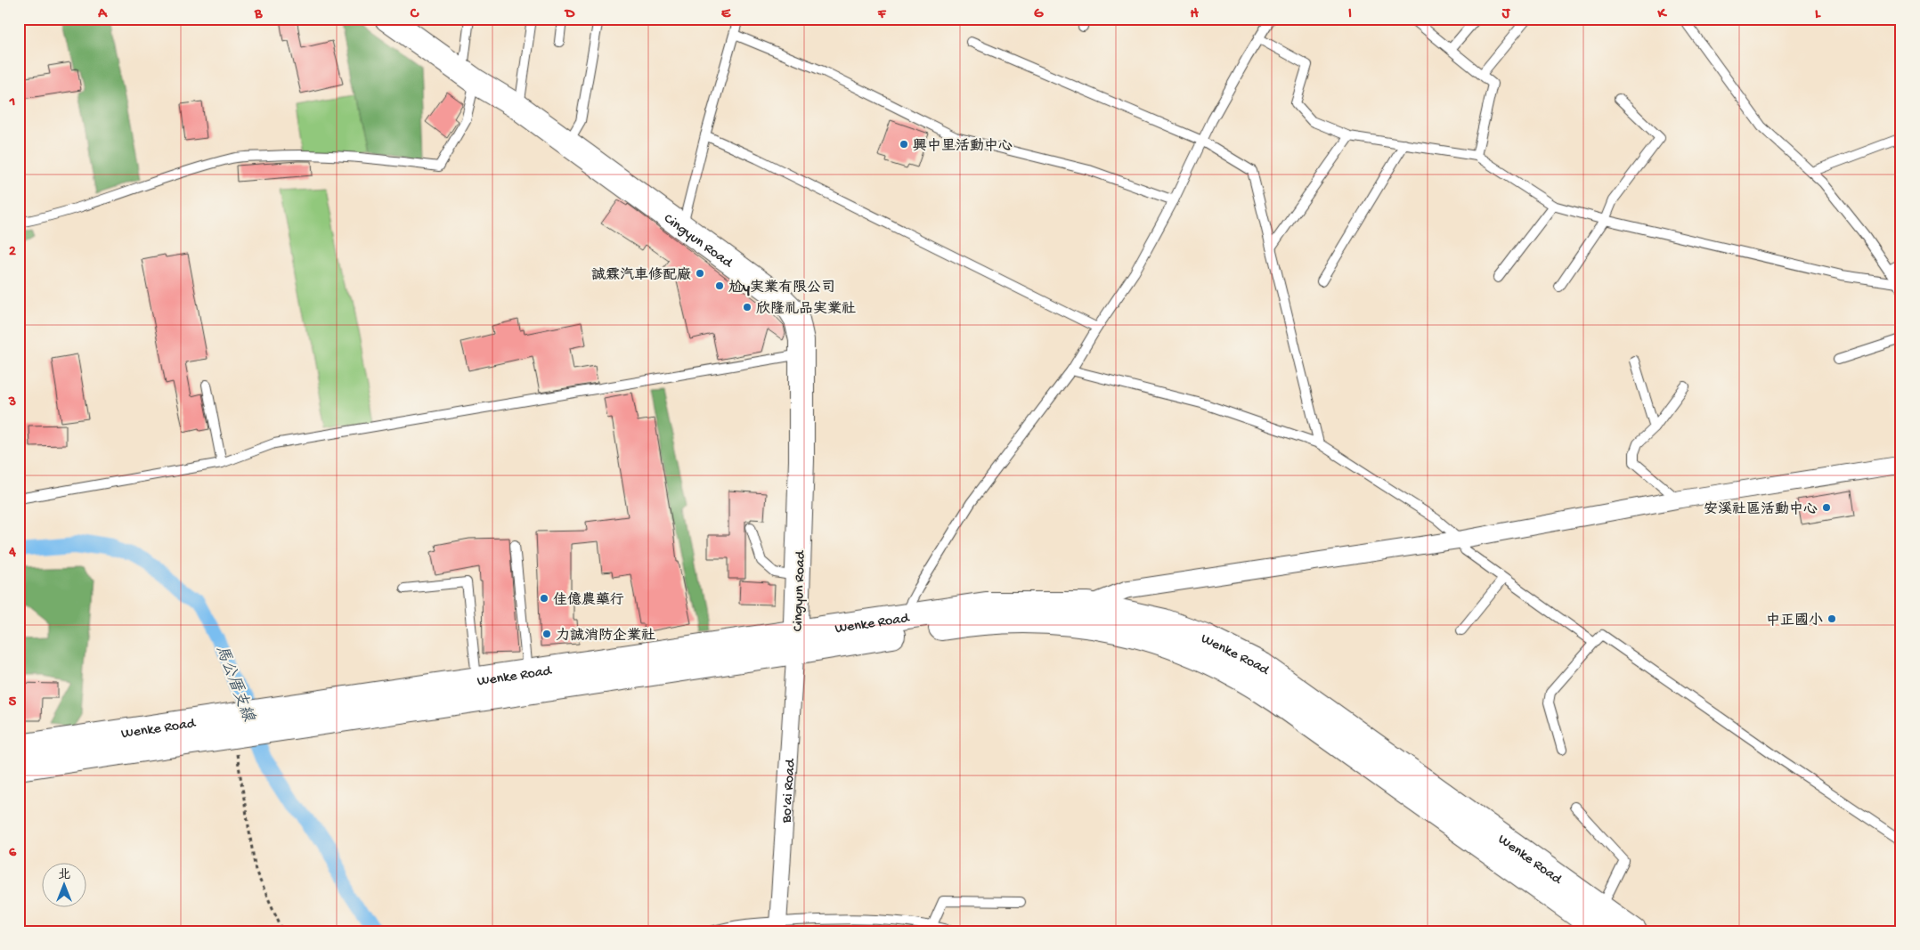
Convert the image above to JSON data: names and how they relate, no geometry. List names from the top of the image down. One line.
{"streets":{"main road":["Cingyun Road","Wenke Road"],"street":["Bo'ai Road"]},"crossings":[["Cingyun Road","Wenke Road"],["Cingyun Road","Bo'ai Road"],["Wenke Road","Bo'ai Road"]],"water":["馬公厝支線"],"places":["興中里活動中心","誠霖汽車修配廠","尬y実業有限公司","欣隆礼品実業社","安溪社區活動中心","佳億農藥行","中正國小","力誠消防企業社"],"north":"top","grid":{"columns":["A","B","C","D","E","F","G","H","I","J","K","L"],"rows":["1","2","3","4","5","6"]}}
